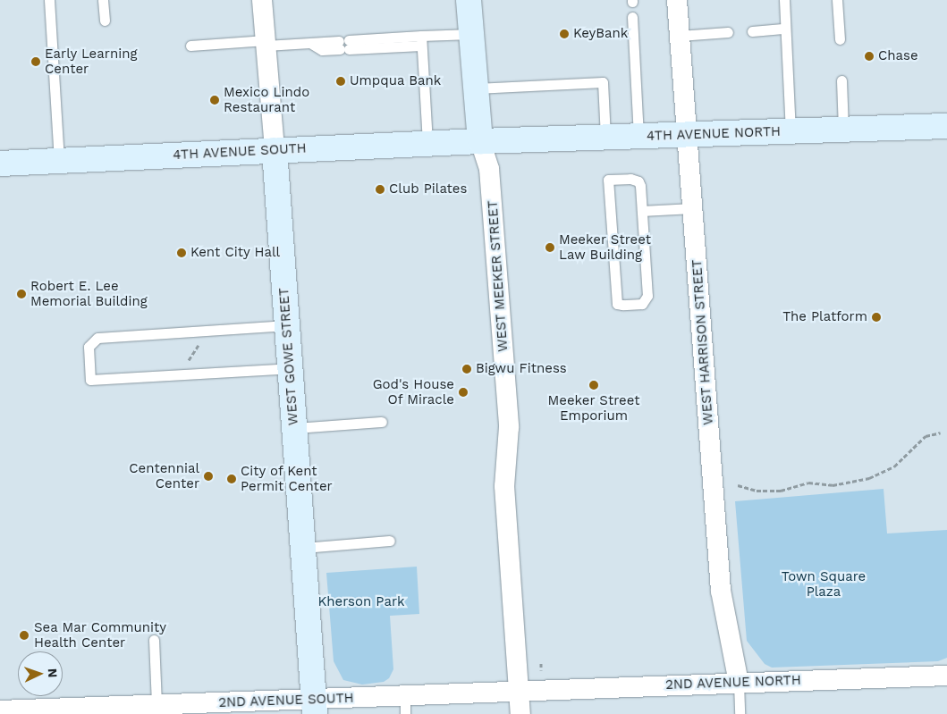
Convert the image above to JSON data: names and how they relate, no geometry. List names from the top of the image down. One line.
{"streets":{"street":["4TH AVENUE NORTH","4TH AVENUE SOUTH","WEST MEEKER STREET","WEST HARRISON STREET","WEST GOWE STREET","2ND AVENUE NORTH","2ND AVENUE SOUTH"]},"crossings":[["4TH AVENUE NORTH","4TH AVENUE SOUTH"],["4TH AVENUE NORTH","WEST MEEKER STREET"],["4TH AVENUE NORTH","WEST HARRISON STREET"],["4TH AVENUE SOUTH","WEST MEEKER STREET"],["4TH AVENUE SOUTH","WEST GOWE STREET"],["WEST MEEKER STREET","2ND AVENUE NORTH"],["WEST MEEKER STREET","2ND AVENUE SOUTH"],["WEST HARRISON STREET","2ND AVENUE NORTH"],["WEST GOWE STREET","2ND AVENUE SOUTH"],["2ND AVENUE NORTH","2ND AVENUE SOUTH"]],"parks":["Town Square Plaza","Kherson Park"],"places":["KeyBank","Chase","Early Learning Center","Umpqua Bank","Mexico Lindo Restaurant","Club Pilates","Meeker Street Law Building","Kent City Hall","Robert E. Lee Memorial Building","The Platform","Bigwu Fitness","Meeker Street Emporium","God's House Of Miracle","Centennial Center","City of Kent Permit Center","Sea Mar Community Health Center"],"north":"right"}
